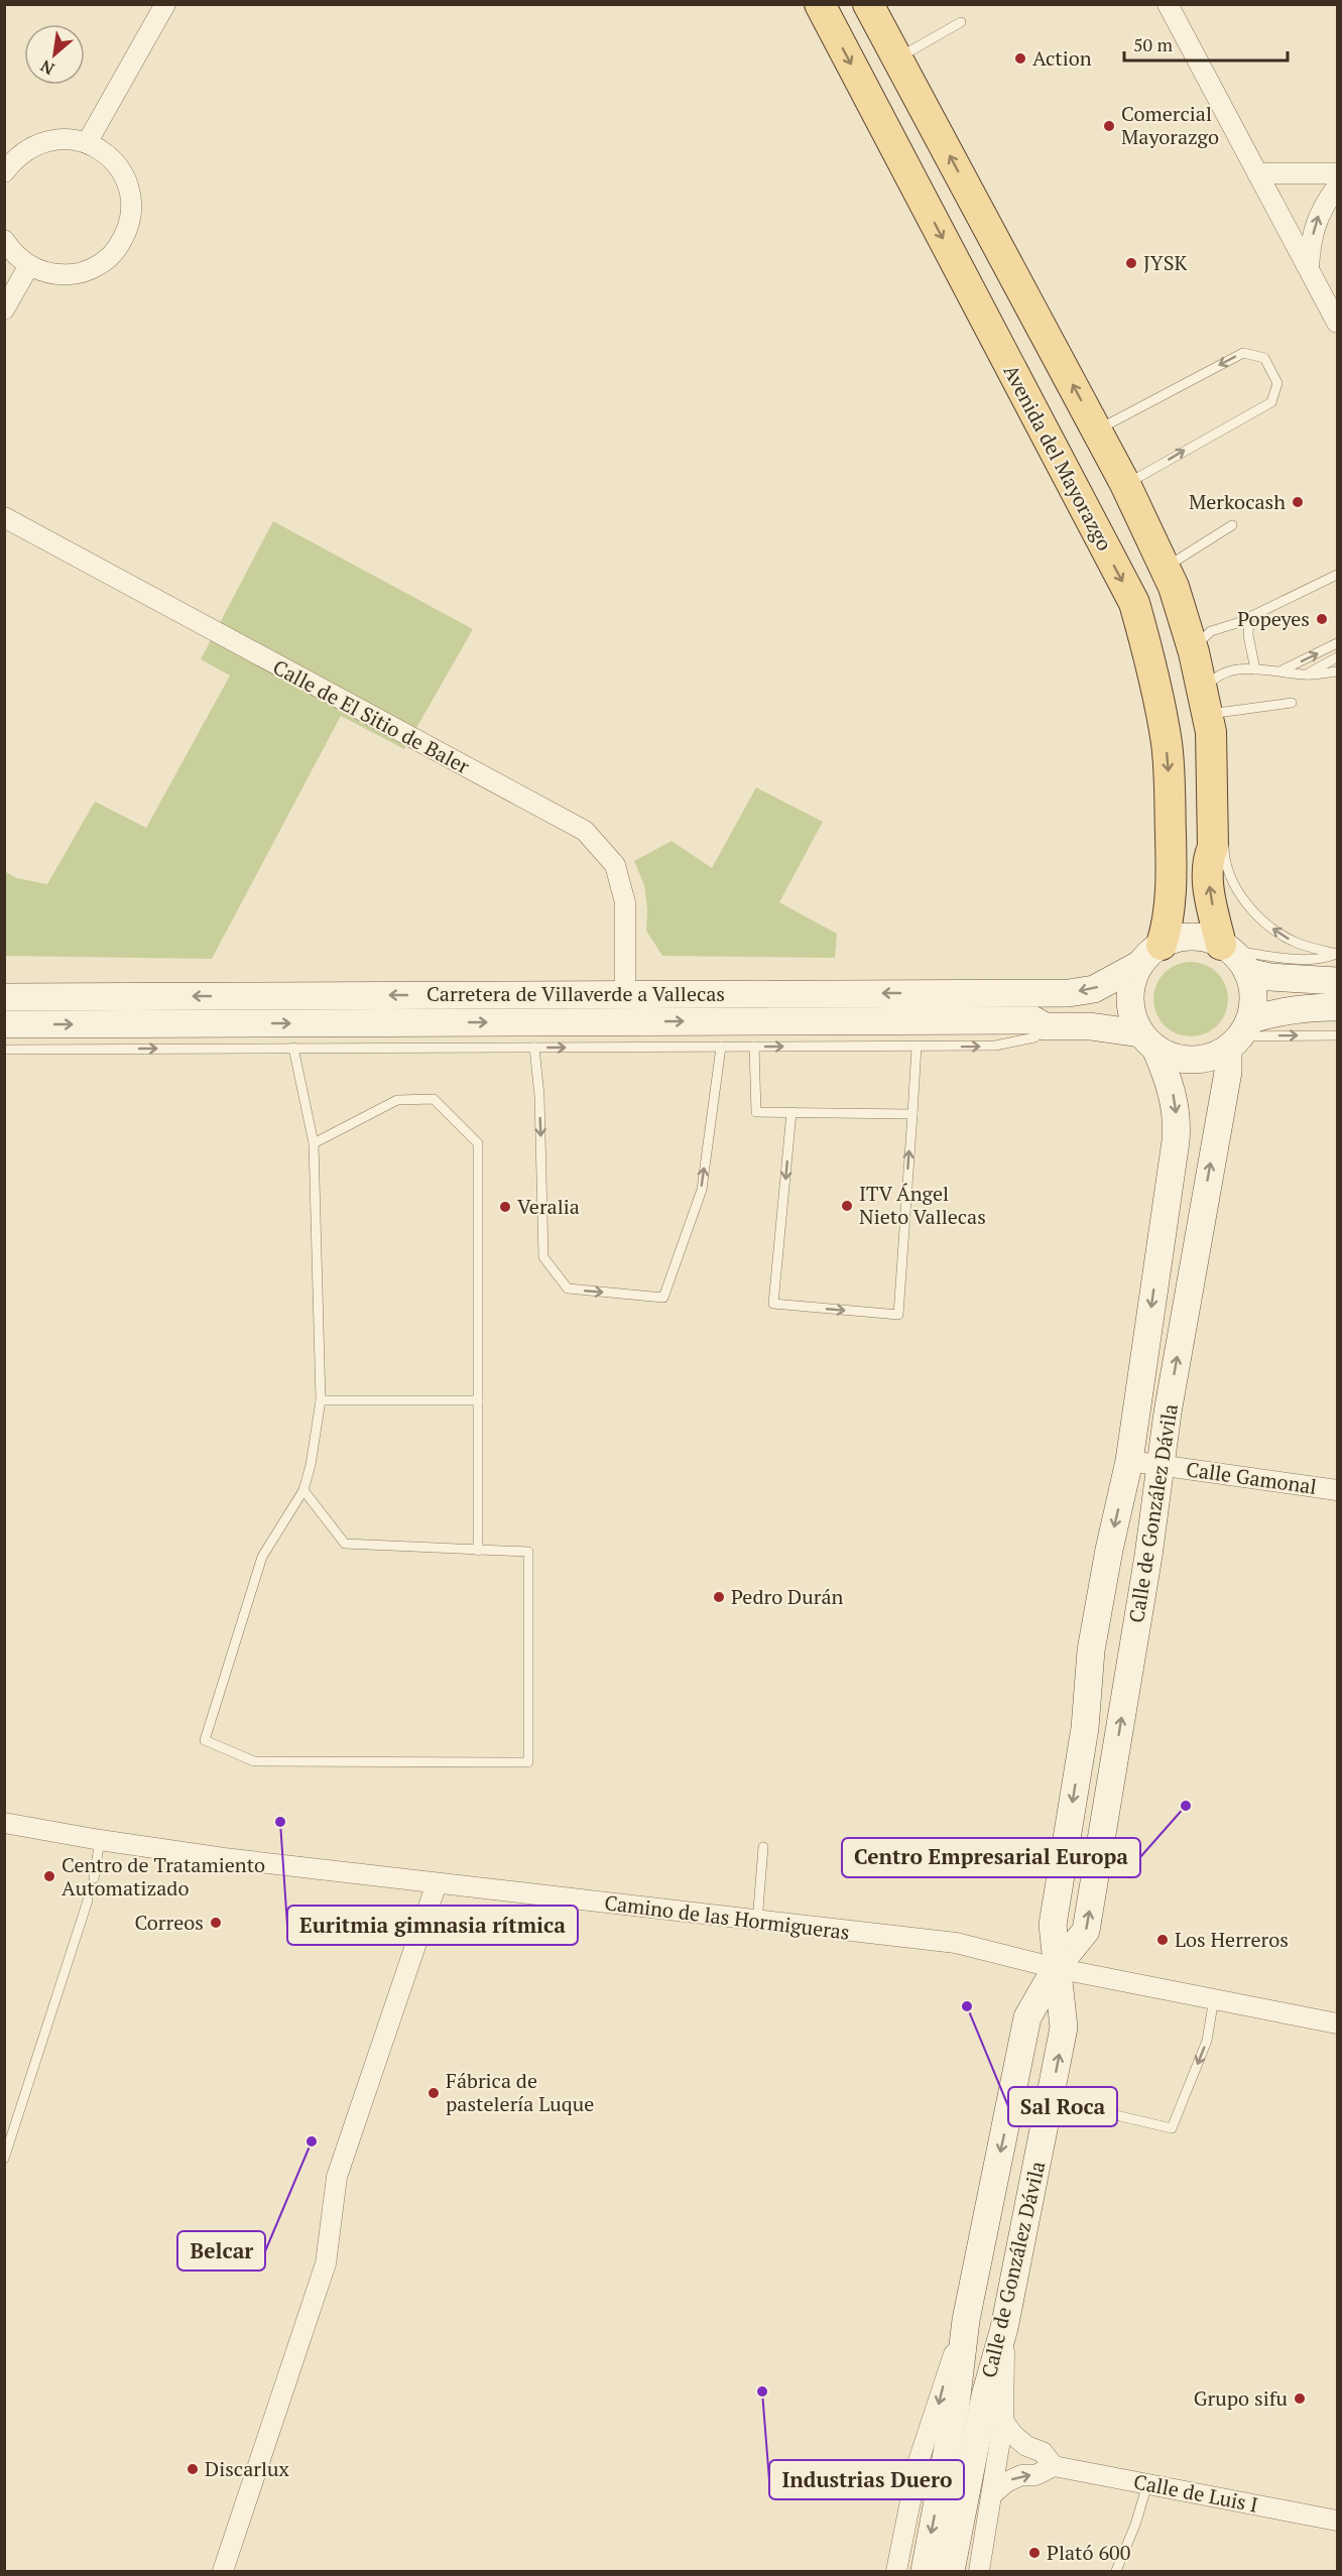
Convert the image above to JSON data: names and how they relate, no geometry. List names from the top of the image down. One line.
{"streets":{"main road":["Avenida del Mayorazgo"],"street":["Calle de El Sitio de Baler","Carretera de Villaverde a Vallecas","Calle Gamonal","Calle de González Dávila","Camino de las Hormigueras","Calle de Luis I"]},"crossings":[["Avenida del Mayorazgo","Carretera de Villaverde a Vallecas"],["Avenida del Mayorazgo","Calle de González Dávila"],["Calle de El Sitio de Baler","Carretera de Villaverde a Vallecas"],["Carretera de Villaverde a Vallecas","Calle de González Dávila"],["Calle Gamonal","Calle de González Dávila"],["Calle de González Dávila","Camino de las Hormigueras"]],"places":["Action","Comercial Mayorazgo","JYSK","Merkocash","Popeyes","ITV Ángel Nieto Vallecas","Veralia","Pedro Durán","Centro Empresarial Europa","Euritmia gimnasia rítmica","Centro de Tratamiento Automatizado","Correos","Los Herreros","Sal Roca","Fábrica de pastelería Luque","Belcar","Industrias Duero","Grupo sifu","Discarlux","Plató 600"],"scale_bar":"50 m","north":"bottom left"}
